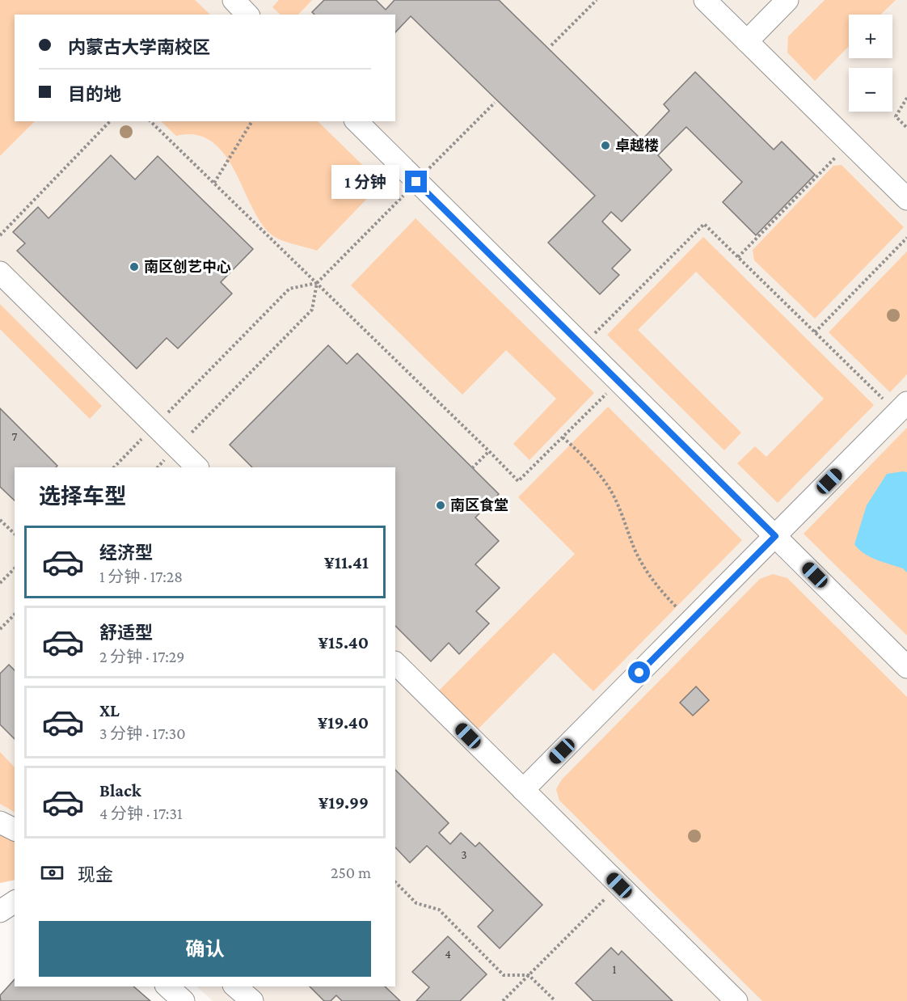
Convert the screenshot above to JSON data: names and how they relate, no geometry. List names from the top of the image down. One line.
{"places":["卓越楼","南区创艺中心","南区食堂"],"house_numbers":["7","3","4","1"],"page":{"map_buttons":["+","−"],"banner":["内蒙古大学南校区","目的地"],"bubble":"1 分钟","heading":"选择车型","list":[{"name":"经济型","note":"1 分钟 · 17:28","value":"¥11.41"},{"name":"舒适型","note":"2 分钟 · 17:29","value":"¥15.40"},{"name":"XL","note":"3 分钟 · 17:30","value":"¥19.40"},{"name":"Black","note":"4 分钟 · 17:31","value":"¥19.99"}],"pay":["现金","250 m"],"buttons":"确认"}}
